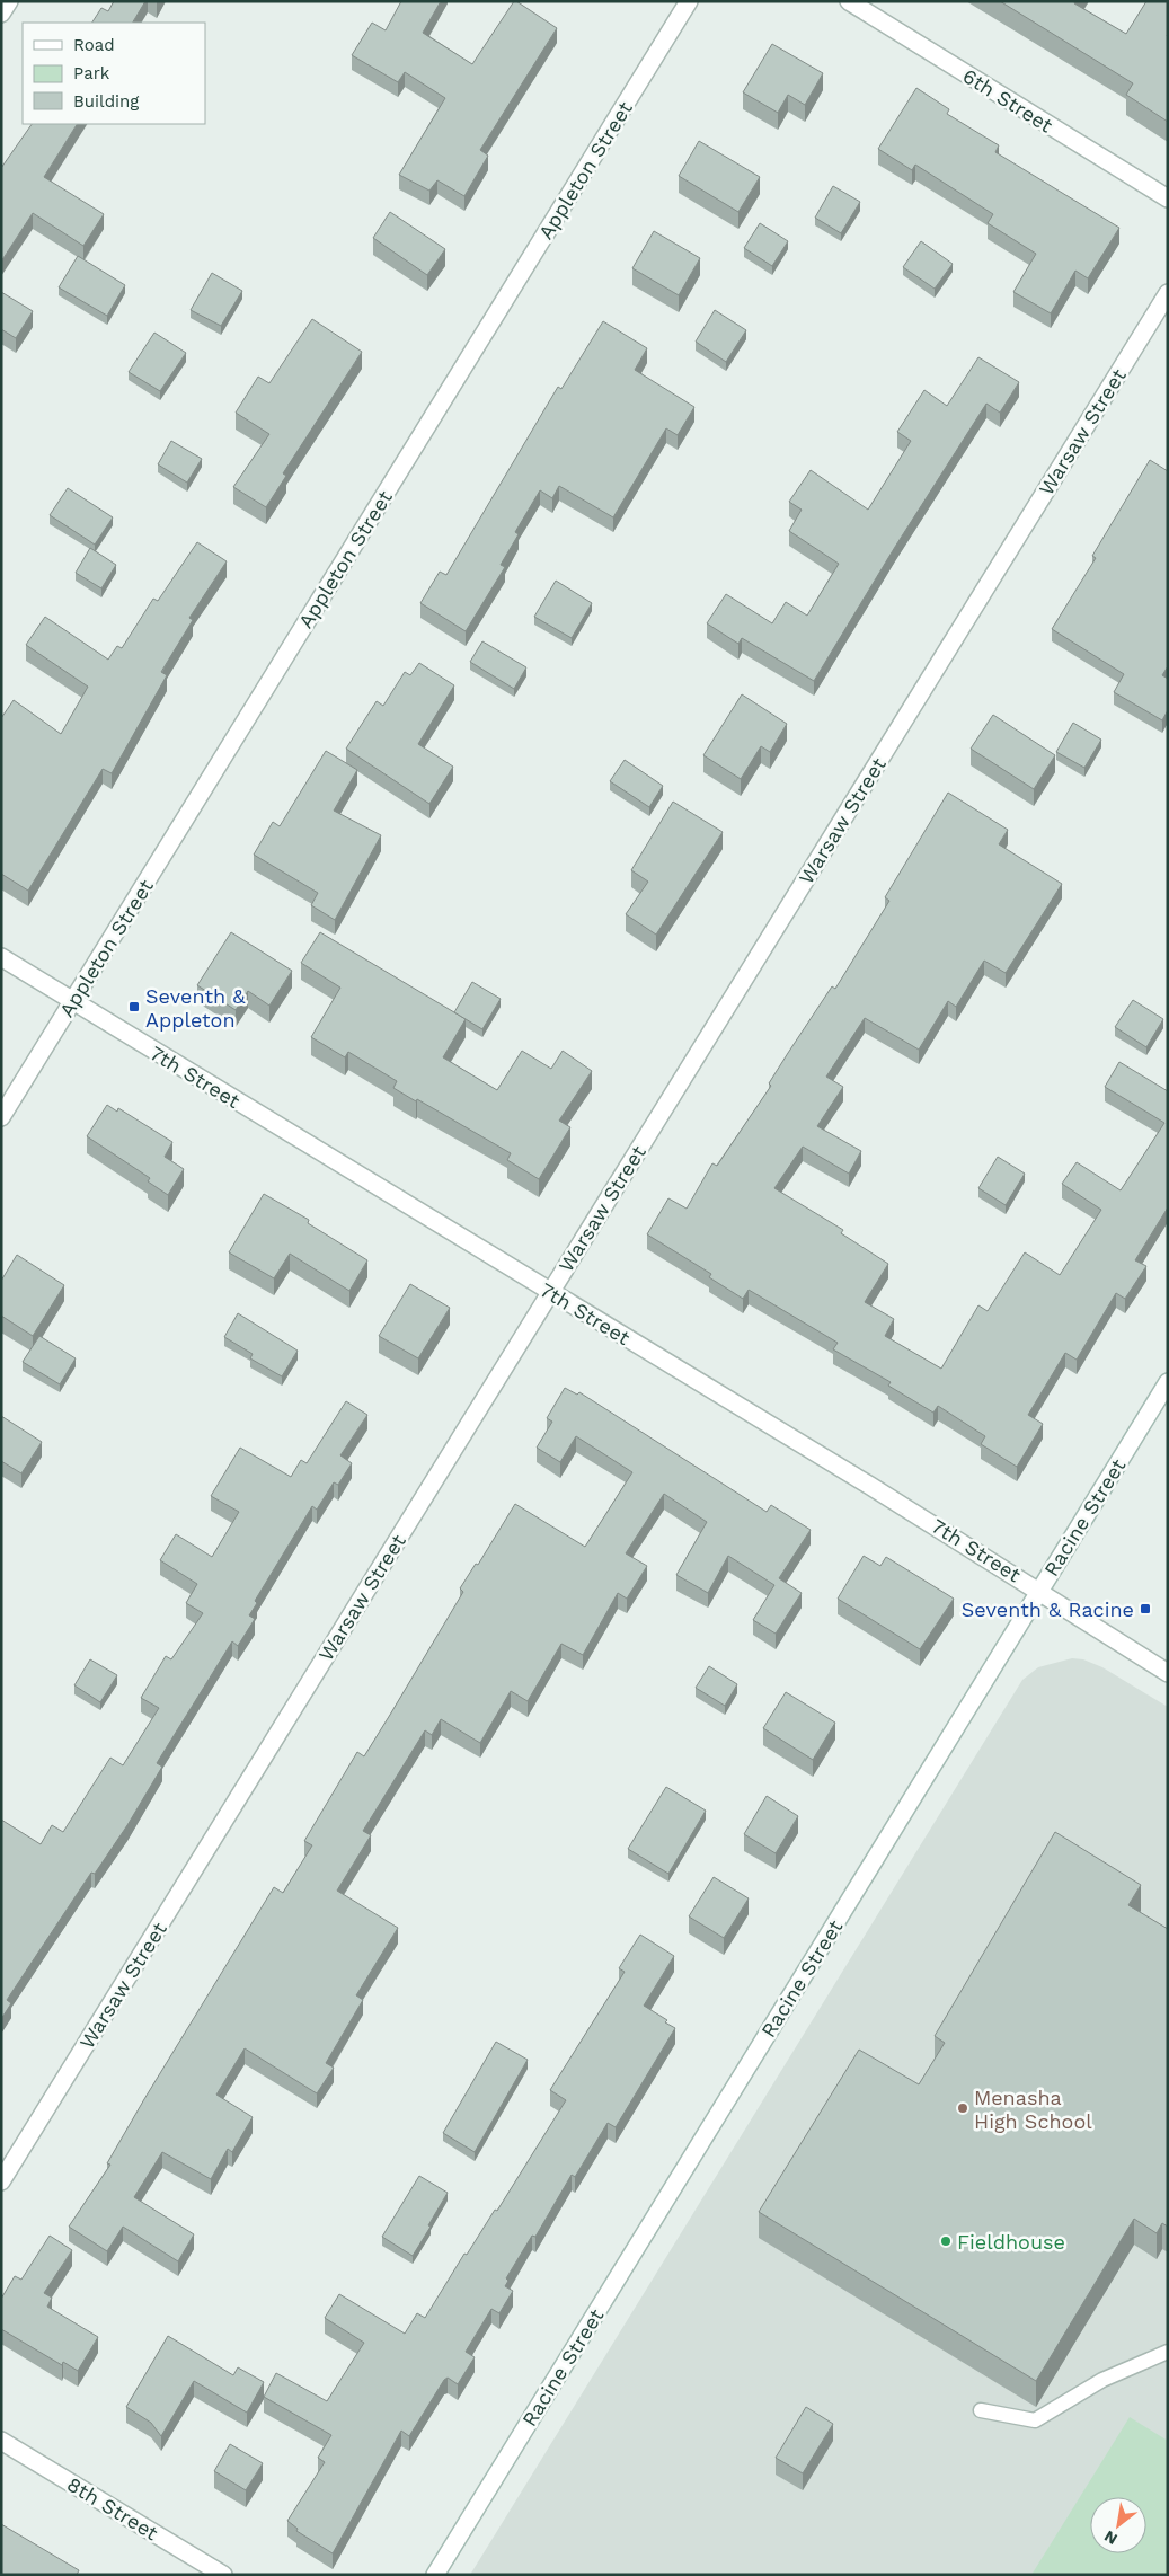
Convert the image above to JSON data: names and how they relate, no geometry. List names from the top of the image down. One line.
{"streets":{"street":["6th Street","Appleton Street","Warsaw Street","7th Street","Racine Street","8th Street"]},"crossings":[["Appleton Street","7th Street"],["Warsaw Street","7th Street"],["7th Street","Racine Street"]],"places":{"transit":["Seventh & Appleton","Seventh & Racine"],"other":["Menasha High School","Fieldhouse"]},"legend":["Road","Park","Building"],"north":"bottom left"}
